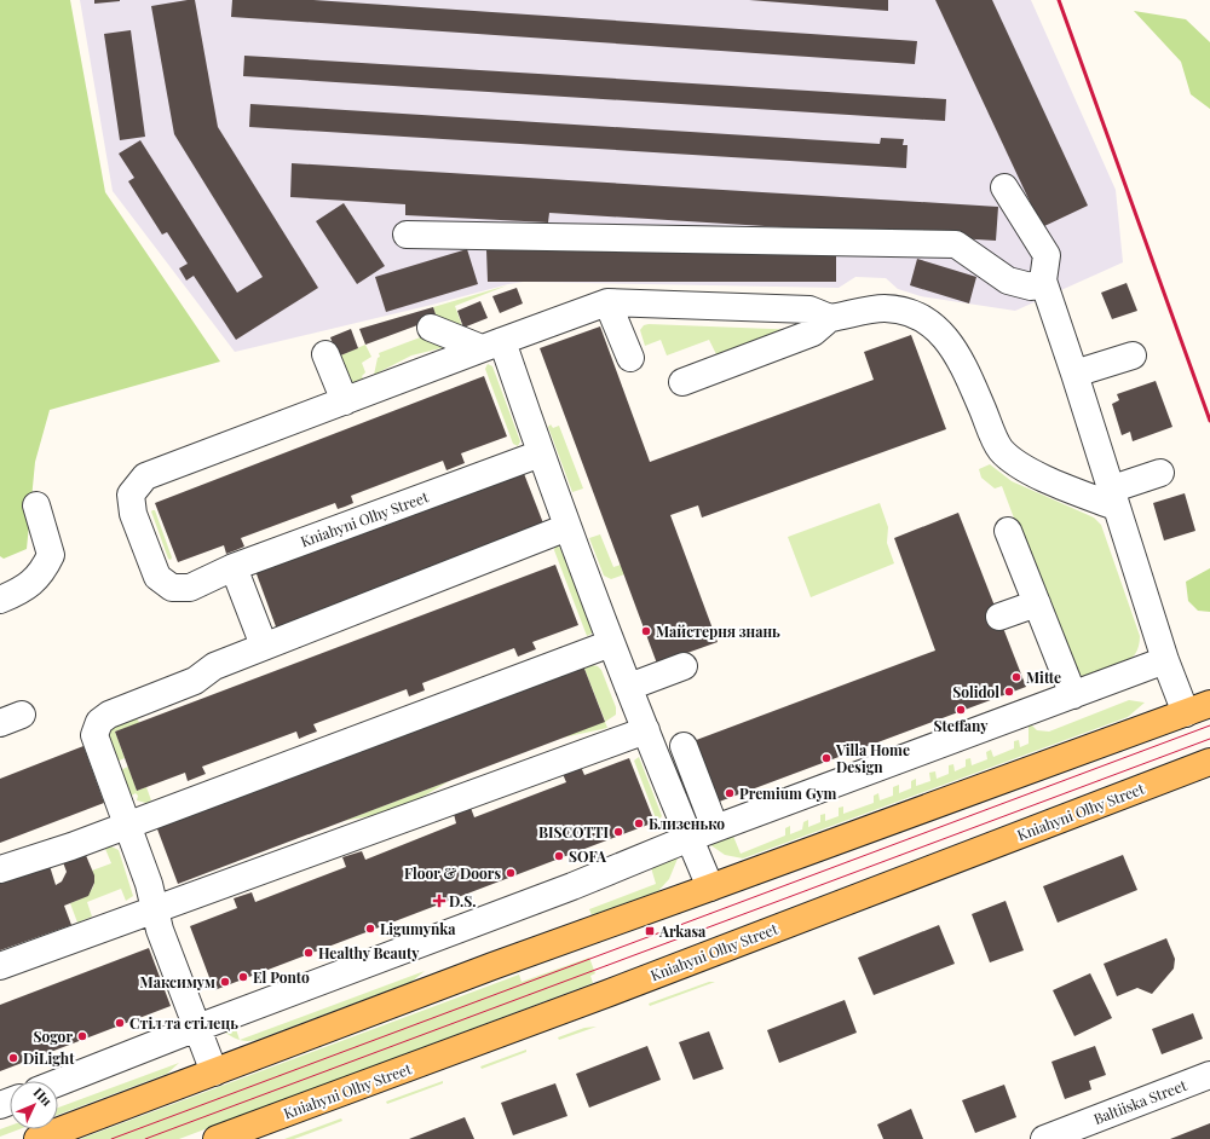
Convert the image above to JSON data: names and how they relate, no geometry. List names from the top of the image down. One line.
{"streets":{"main road":["Kniahyni Olhy Street"],"street":["Baltiiska Street"]},"places":{"other":["Майстерня знань","Mitte","Solidol","Steffany","Villa Home Design","Premium Gym","Близенько","BISCOTTI","SOFA","Floor & Doors","Ligumynka","Healthy Beauty","El Ponto","Максимум","Стіл та стілець","Sogor","DiLight"],"health":["D.S."],"transit":["Arkasa"]},"north":"top right"}
